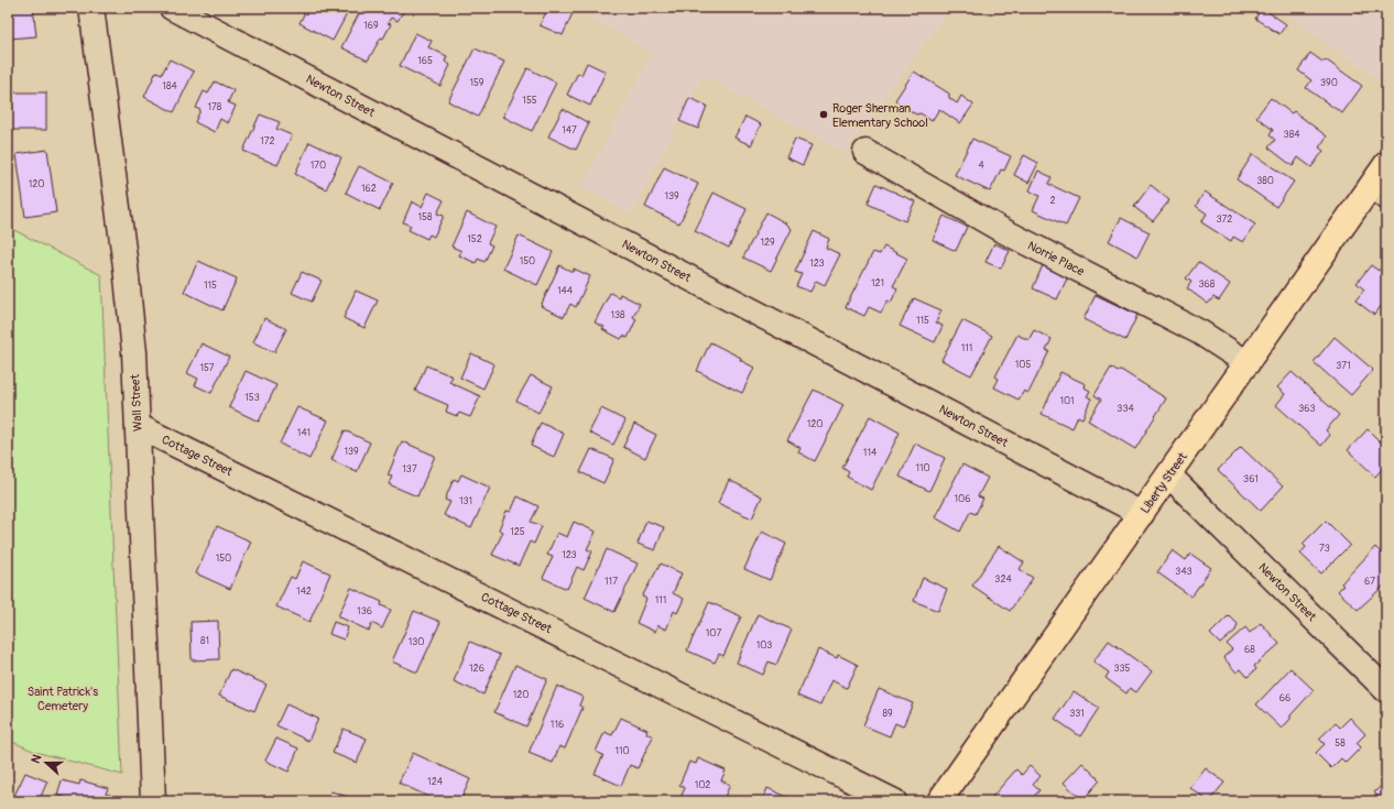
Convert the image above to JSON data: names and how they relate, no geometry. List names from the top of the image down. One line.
{"streets":{"main road":["Liberty Street"],"street":["Newton Street","Norrie Place","Wall Street","Cottage Street"]},"crossings":[["Newton Street","Liberty Street"],["Norrie Place","Liberty Street"],["Wall Street","Cottage Street"]],"parks":["Saint Patrick's Cemetery"],"places":["Roger Sherman Elementary School"],"house_numbers":["169","165","159","390","184","155","178","147","384","172","170","4","380","120","162","139","2","158","372","152","129","150","123","121","368","115","144","138","115","111","105","371","157","153","101","334","363","120","141","139","114","110","137","361","106","131","125","73","123","150","343","324","117","67","142","111","136","107","81","130","103","68","126","335","120","66","89","331","116","58","110","124","102"],"north":"left"}
